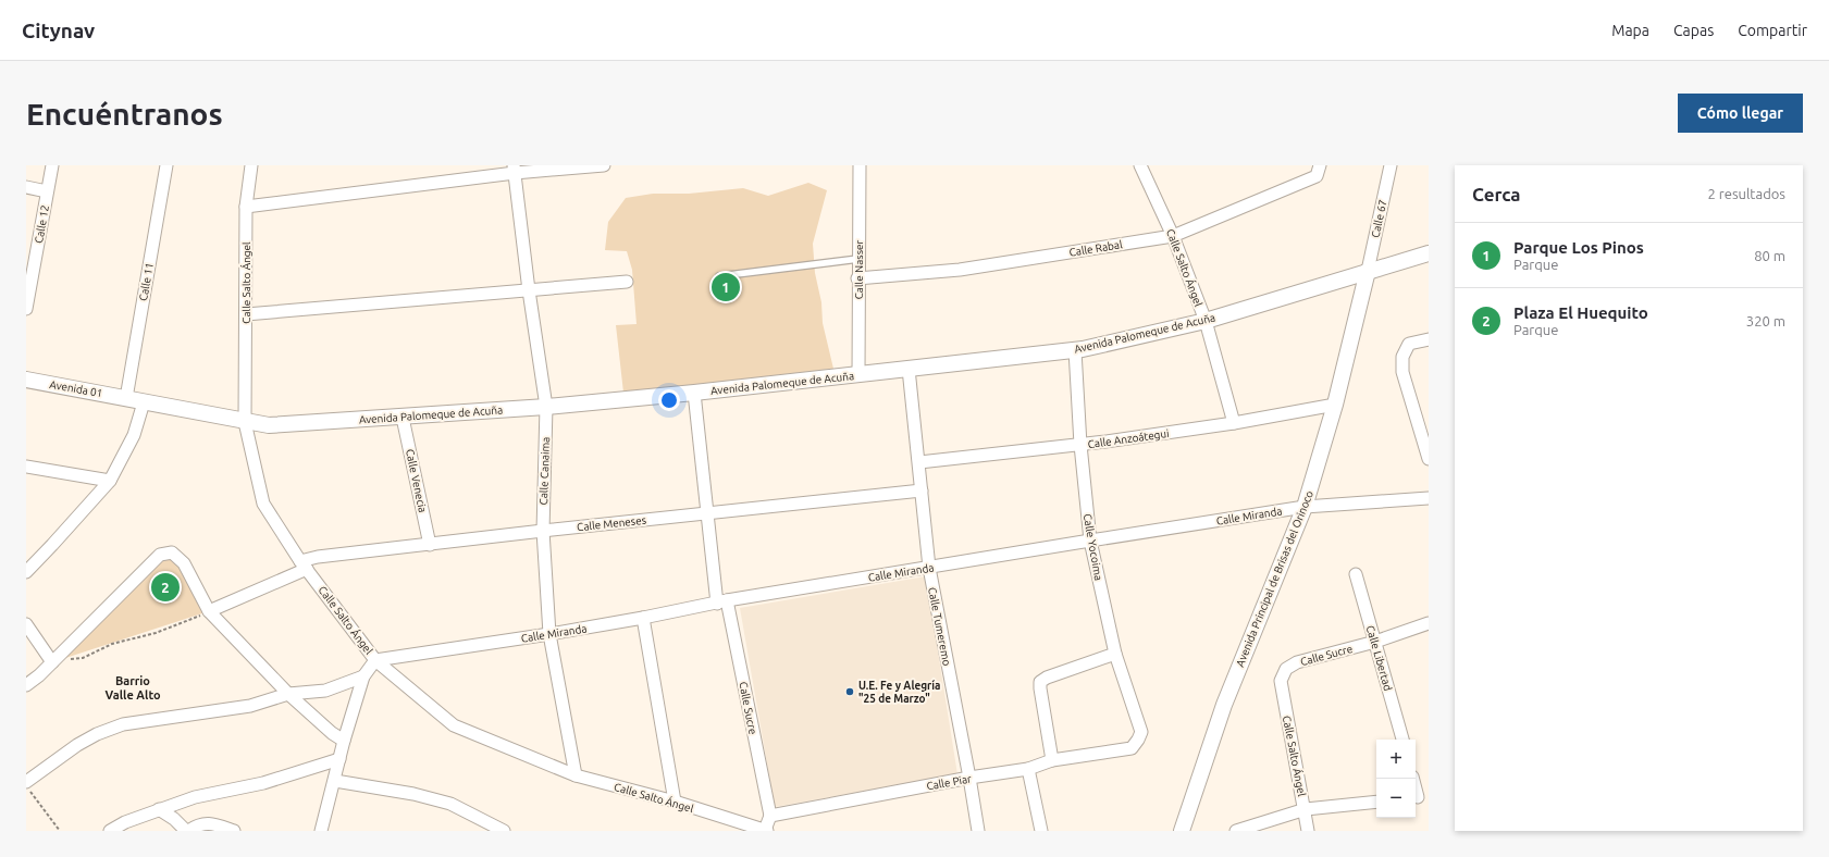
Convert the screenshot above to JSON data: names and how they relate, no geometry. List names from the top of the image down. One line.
{"streets":{"street":["Calle 67","Calle 12","Calle Rabal","Calle Salto Ángel","Calle Nasser","Calle 11","Avenida Palomeque de Acuña","Avenida 01","Calle Anzoátegui","Calle Canaima","Calle Venecia","Calle Miranda","Calle Meneses","Calle Yocoima","Avenida Principal de Brisas del Orinoco","Calle Tumeremo","Calle Sucre","Calle Libertad","Calle Piar"]},"crossings":[["Calle 67","Avenida Palomeque de Acuña"],["Calle 67","Avenida Principal de Brisas del Orinoco"],["Calle Rabal","Calle Salto Ángel"],["Calle Rabal","Calle Nasser"],["Calle Salto Ángel","Avenida Palomeque de Acuña"],["Calle Salto Ángel","Calle Anzoátegui"],["Calle Salto Ángel","Calle Canaima"],["Calle Salto Ángel","Calle Miranda"],["Calle Salto Ángel","Calle Meneses"],["Calle Salto Ángel","Calle Sucre"],["Calle Nasser","Avenida Palomeque de Acuña"],["Calle 11","Avenida Palomeque de Acuña"],["Calle 11","Avenida 01"],["Avenida Palomeque de Acuña","Avenida 01"],["Avenida Palomeque de Acuña","Calle Canaima"],["Avenida Palomeque de Acuña","Calle Venecia"],["Avenida Palomeque de Acuña","Calle Yocoima"],["Avenida Palomeque de Acuña","Avenida Principal de Brisas del Orinoco"],["Avenida Palomeque de Acuña","Calle Tumeremo"],["Avenida Palomeque de Acuña","Calle Sucre"],["Calle Anzoátegui","Calle Yocoima"],["Calle Anzoátegui","Avenida Principal de Brisas del Orinoco"],["Calle Anzoátegui","Calle Tumeremo"],["Calle Canaima","Calle Miranda"],["Calle Canaima","Calle Meneses"],["Calle Venecia","Calle Meneses"],["Calle Miranda","Calle Yocoima"],["Calle Miranda","Avenida Principal de Brisas del Orinoco"],["Calle Miranda","Calle Tumeremo"],["Calle Miranda","Calle Sucre"],["Calle Meneses","Calle Tumeremo"],["Calle Meneses","Calle Sucre"],["Calle Yocoima","Calle Piar"],["Calle Tumeremo","Calle Piar"],["Calle Sucre","Calle Libertad"],["Calle Sucre","Calle Piar"]],"districts":["Barrio Valle Alto"],"places":["U.E. Fe y Alegría \"25 de Marzo\""],"page":{"header":"Citynav","nav":["Mapa","Capas","Compartir"],"buttons":"Cómo llegar","title":"Encuéntranos","heading":["Cerca","2 resultados"],"list":[{"mark":"1","name":"Parque Los Pinos","note":"Parque","value":"80 m"},{"mark":"2","name":"Plaza El Huequito","note":"Parque","value":"320 m"}],"pins":["1","2"],"map_buttons":["+","−"]}}
